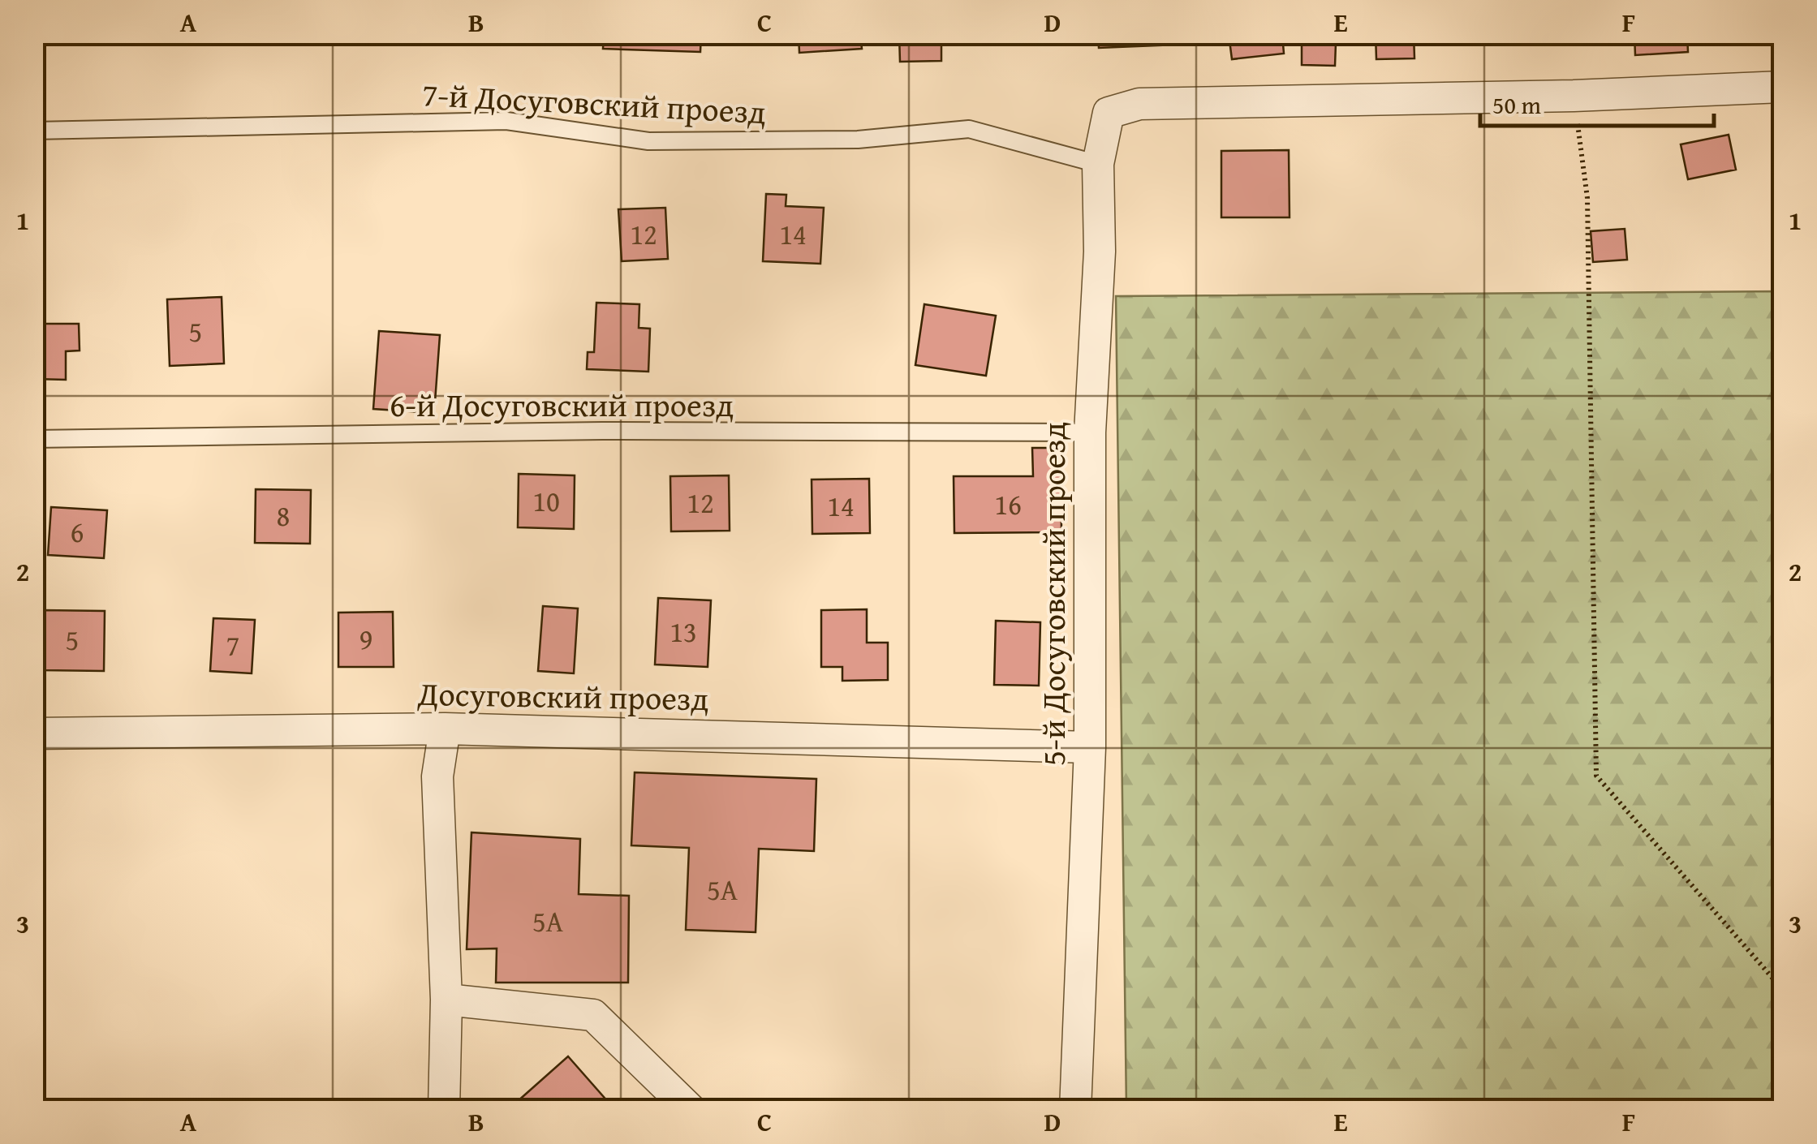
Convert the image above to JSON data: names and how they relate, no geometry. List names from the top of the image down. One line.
{"streets":{"street":["5-й Досуговский проезд","Досуговский проезд"],"lane":["7-й Досуговский проезд","6-й Досуговский проезд"]},"crossings":[["7-й Досуговский проезд","5-й Досуговский проезд"],["6-й Досуговский проезд","5-й Досуговский проезд"],["5-й Досуговский проезд","Досуговский проезд"]],"house_numbers":["12","14","5","10","12","16","14","8","6","13","9","5","7","5А","5А"],"scale_bar":"50 m","grid":{"columns":["A","B","C","D","E","F"],"rows":["1","2","3"]}}
